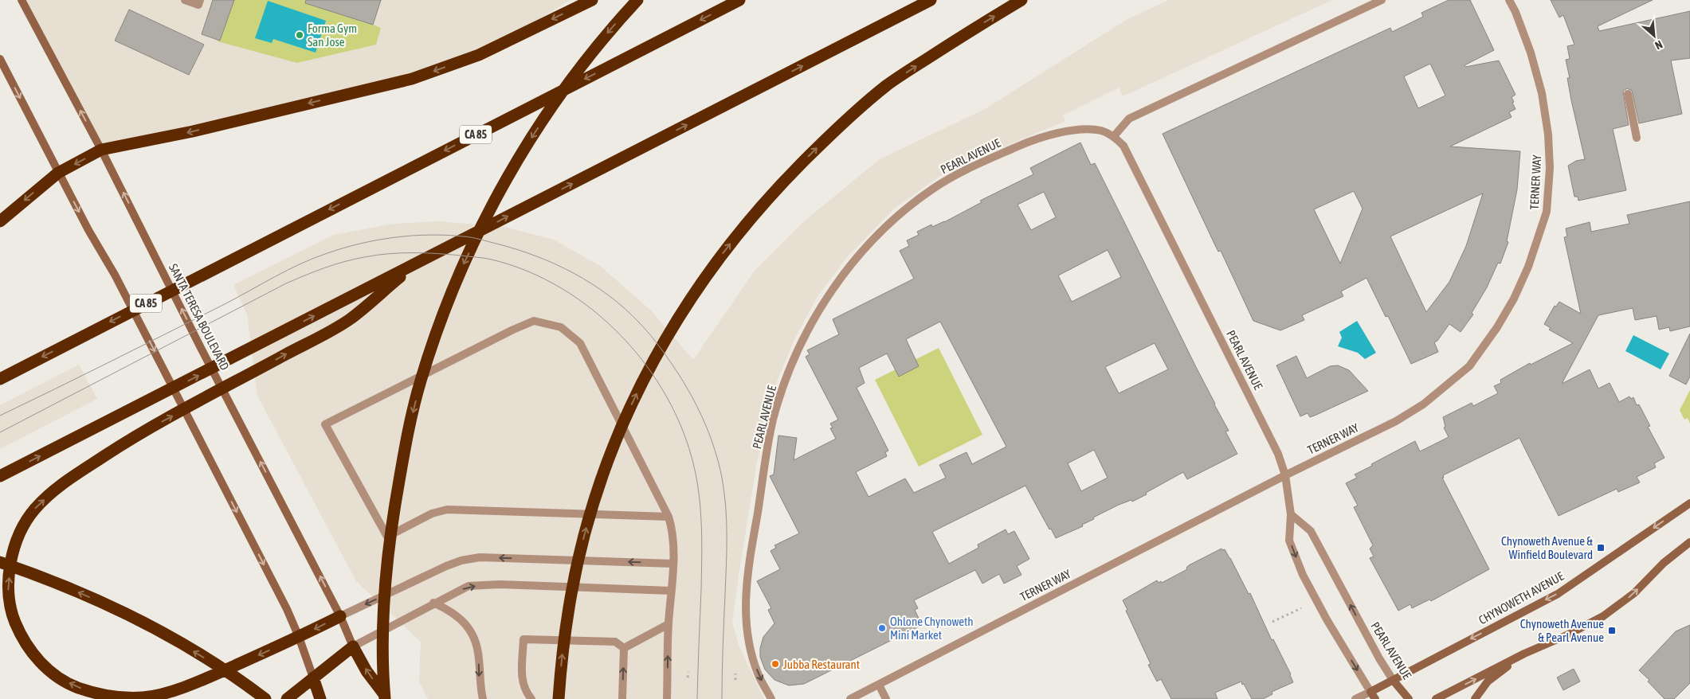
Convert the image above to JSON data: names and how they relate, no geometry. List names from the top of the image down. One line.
{"streets":{"highway":["CA 85"],"main road":["PEARL AVENUE","SANTA TERESA BOULEVARD","CHYNOWETH AVENUE"],"street":["TERNER WAY"]},"crossings":[["PEARL AVENUE","TERNER WAY"],["PEARL AVENUE","CHYNOWETH AVENUE"]],"places":{"other":["Forma Gym San Jose","Ohlone Chynoweth Mini Market","Jubba Restaurant"],"transit":["Chynoweth Avenue & Winfield Boulevard","Chynoweth Avenue & Pearl Avenue"]},"north":"bottom right"}
